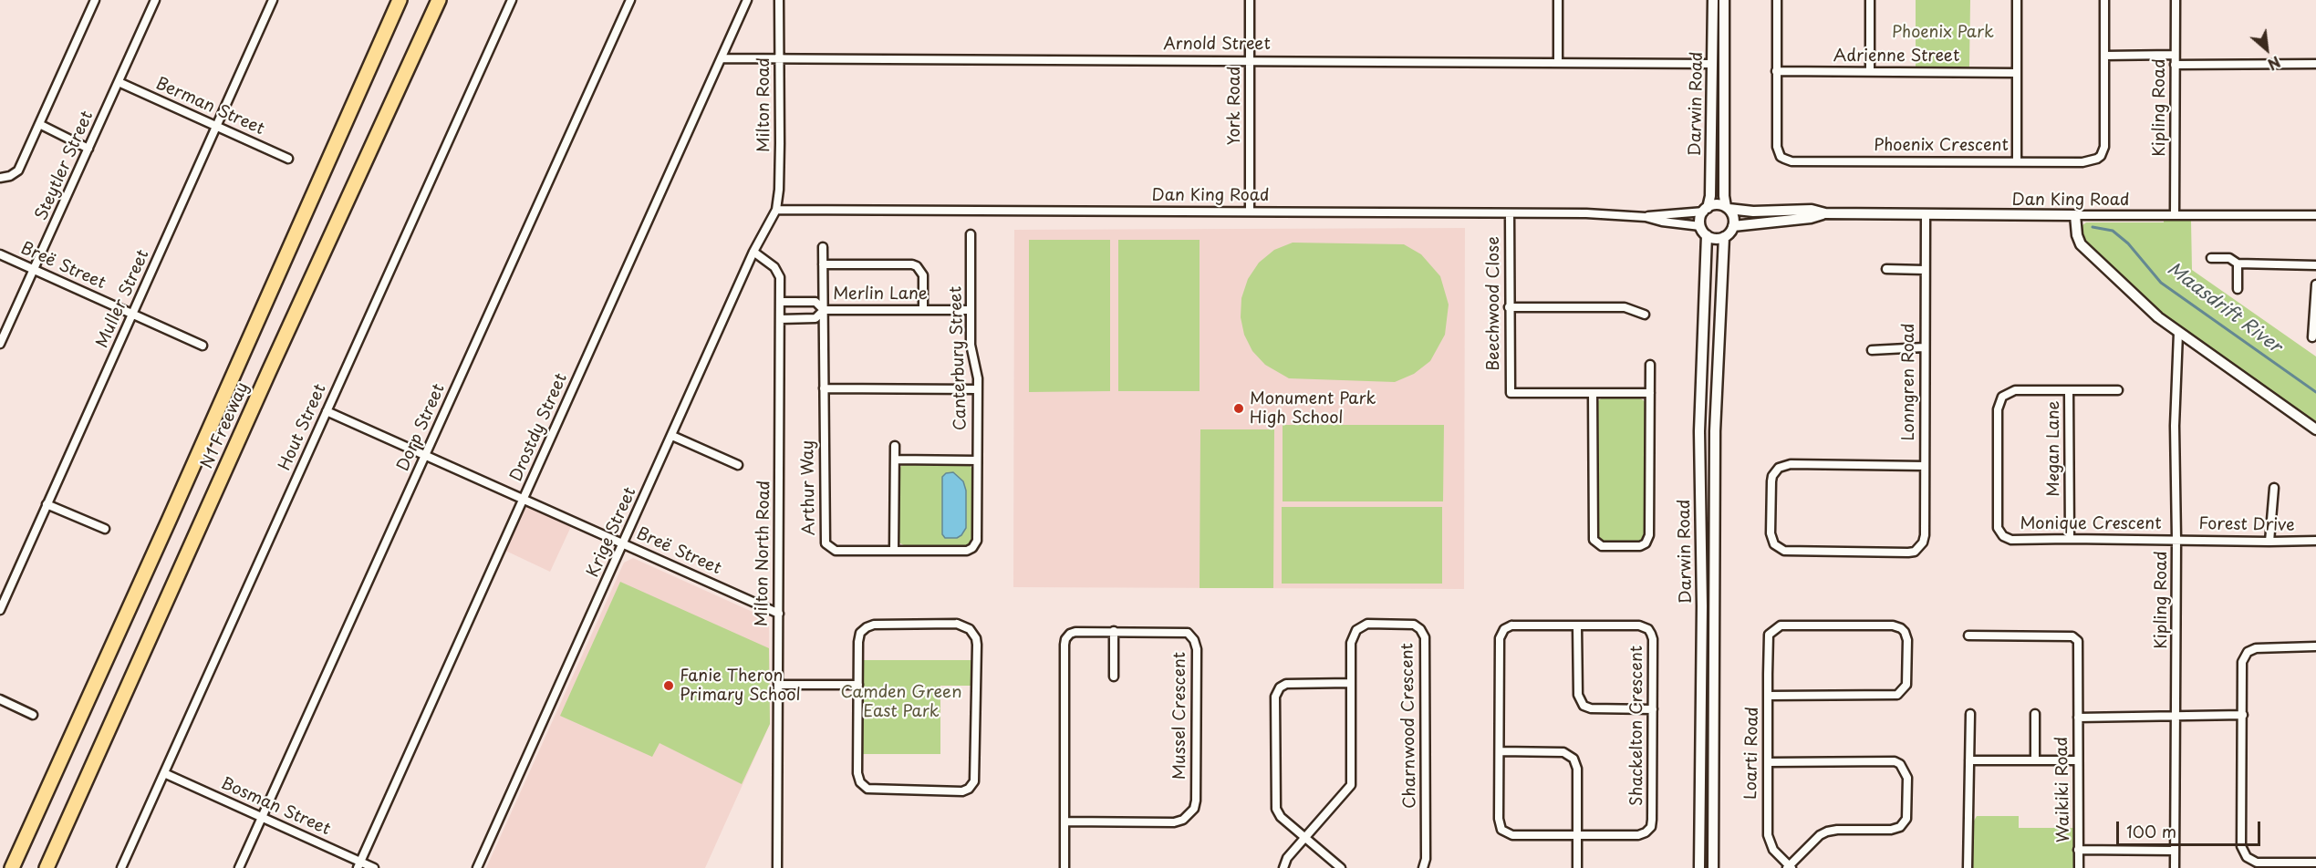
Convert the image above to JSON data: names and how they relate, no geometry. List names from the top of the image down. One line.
{"streets":{"highway":["N1 Freeway"],"street":["Arnold Street","Adrienne Street","Darwin Road","Milton Road","York Road","Berman Street","Kipling Road","Phoenix Crescent","Steytler Street","Dan King Road","Breë Street","Merlin Lane","Muller Street","Beechwood Close","Canterbury Street","Lonngren Road","Hout Street","Dorp Street","Drostdy Street","Megan Lane","Arthur Way","Monique Crescent","Forest Drive","Krige Street","Milton North Road","Mussel Crescent","Charnwood Crescent","Shackelton Crescent","Loarti Road","Waikiki Road","Bosman Street"]},"crossings":[["Arnold Street","Darwin Road"],["Arnold Street","Milton Road"],["Arnold Street","York Road"],["Arnold Street","Drostdy Street"],["Adrienne Street","Phoenix Crescent"],["Darwin Road","Dan King Road"],["Milton Road","Dan King Road"],["Milton Road","Krige Street"],["York Road","Dan King Road"],["Berman Street","Steytler Street"],["Berman Street","Muller Street"],["Kipling Road","Dan King Road"],["Kipling Road","Monique Crescent"],["Kipling Road","Forest Drive"],["Kipling Road","Waikiki Road"],["Steytler Street","Breë Street"],["Dan King Road","Beechwood Close"],["Dan King Road","Lonngren Road"],["Dan King Road","Krige Street"],["Breë Street","Muller Street"],["Breë Street","Hout Street"],["Breë Street","Dorp Street"],["Breë Street","Drostdy Street"],["Breë Street","Krige Street"],["Breë Street","Milton North Road"],["Merlin Lane","Canterbury Street"],["Merlin Lane","Arthur Way"],["Merlin Lane","Milton North Road"],["Canterbury Street","Arthur Way"],["Hout Street","Bosman Street"],["Dorp Street","Bosman Street"],["Drostdy Street","Bosman Street"],["Megan Lane","Monique Crescent"],["Monique Crescent","Forest Drive"],["Krige Street","Milton North Road"]],"water":["Maasdrift River"],"parks":["Phoenix Park","Camden Green East Park"],"places":["Monument Park High School","Fanie Theron Primary School"],"scale_bar":"100 m","north":"bottom right"}
